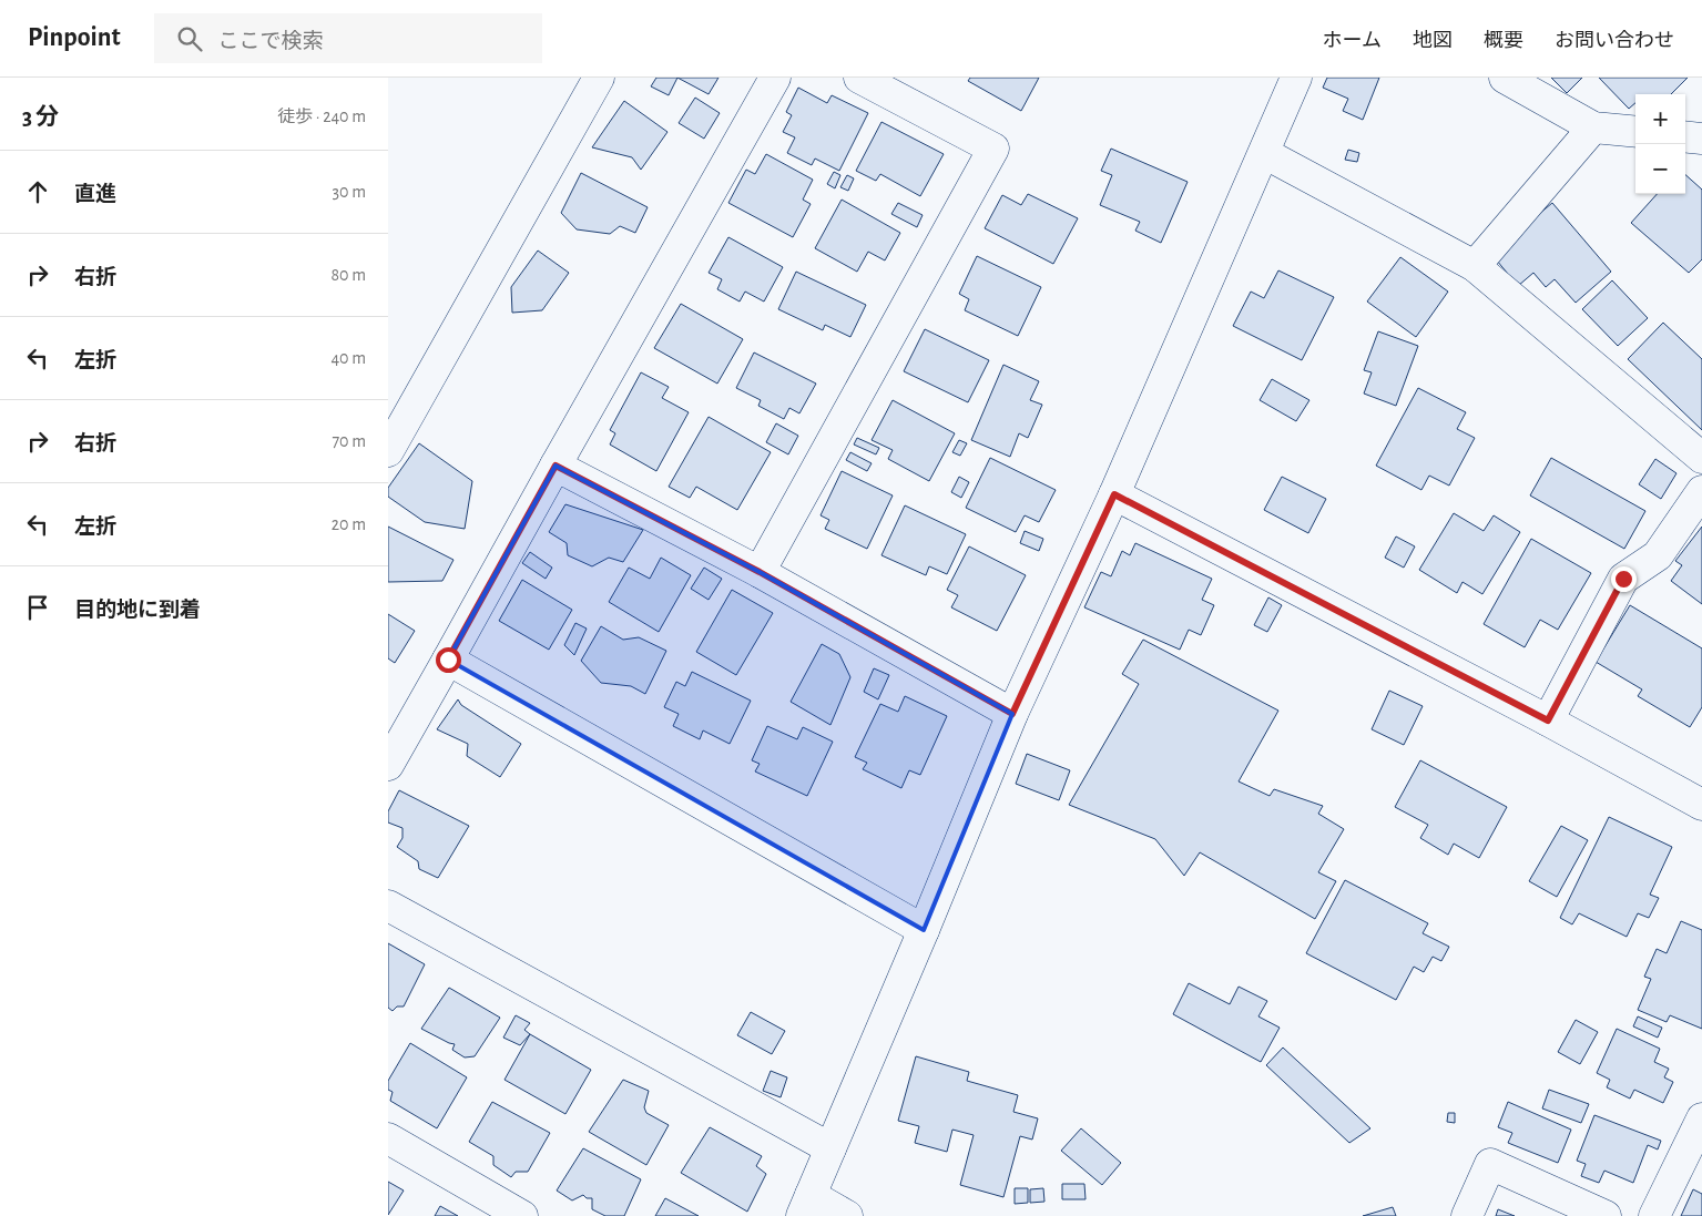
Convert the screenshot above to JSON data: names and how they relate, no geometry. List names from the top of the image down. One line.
{"page":{"header":"Pinpoint","search":"ここで検索","nav":["ホーム","地図","概要","お問い合わせ"],"heading":["3 分","徒歩 · 240 m"],"map_buttons":["+","−"],"list":[["直進","30 m"],["右折","80 m"],["左折","40 m"],["右折","70 m"],["左折","20 m"],"目的地に到着"]}}
